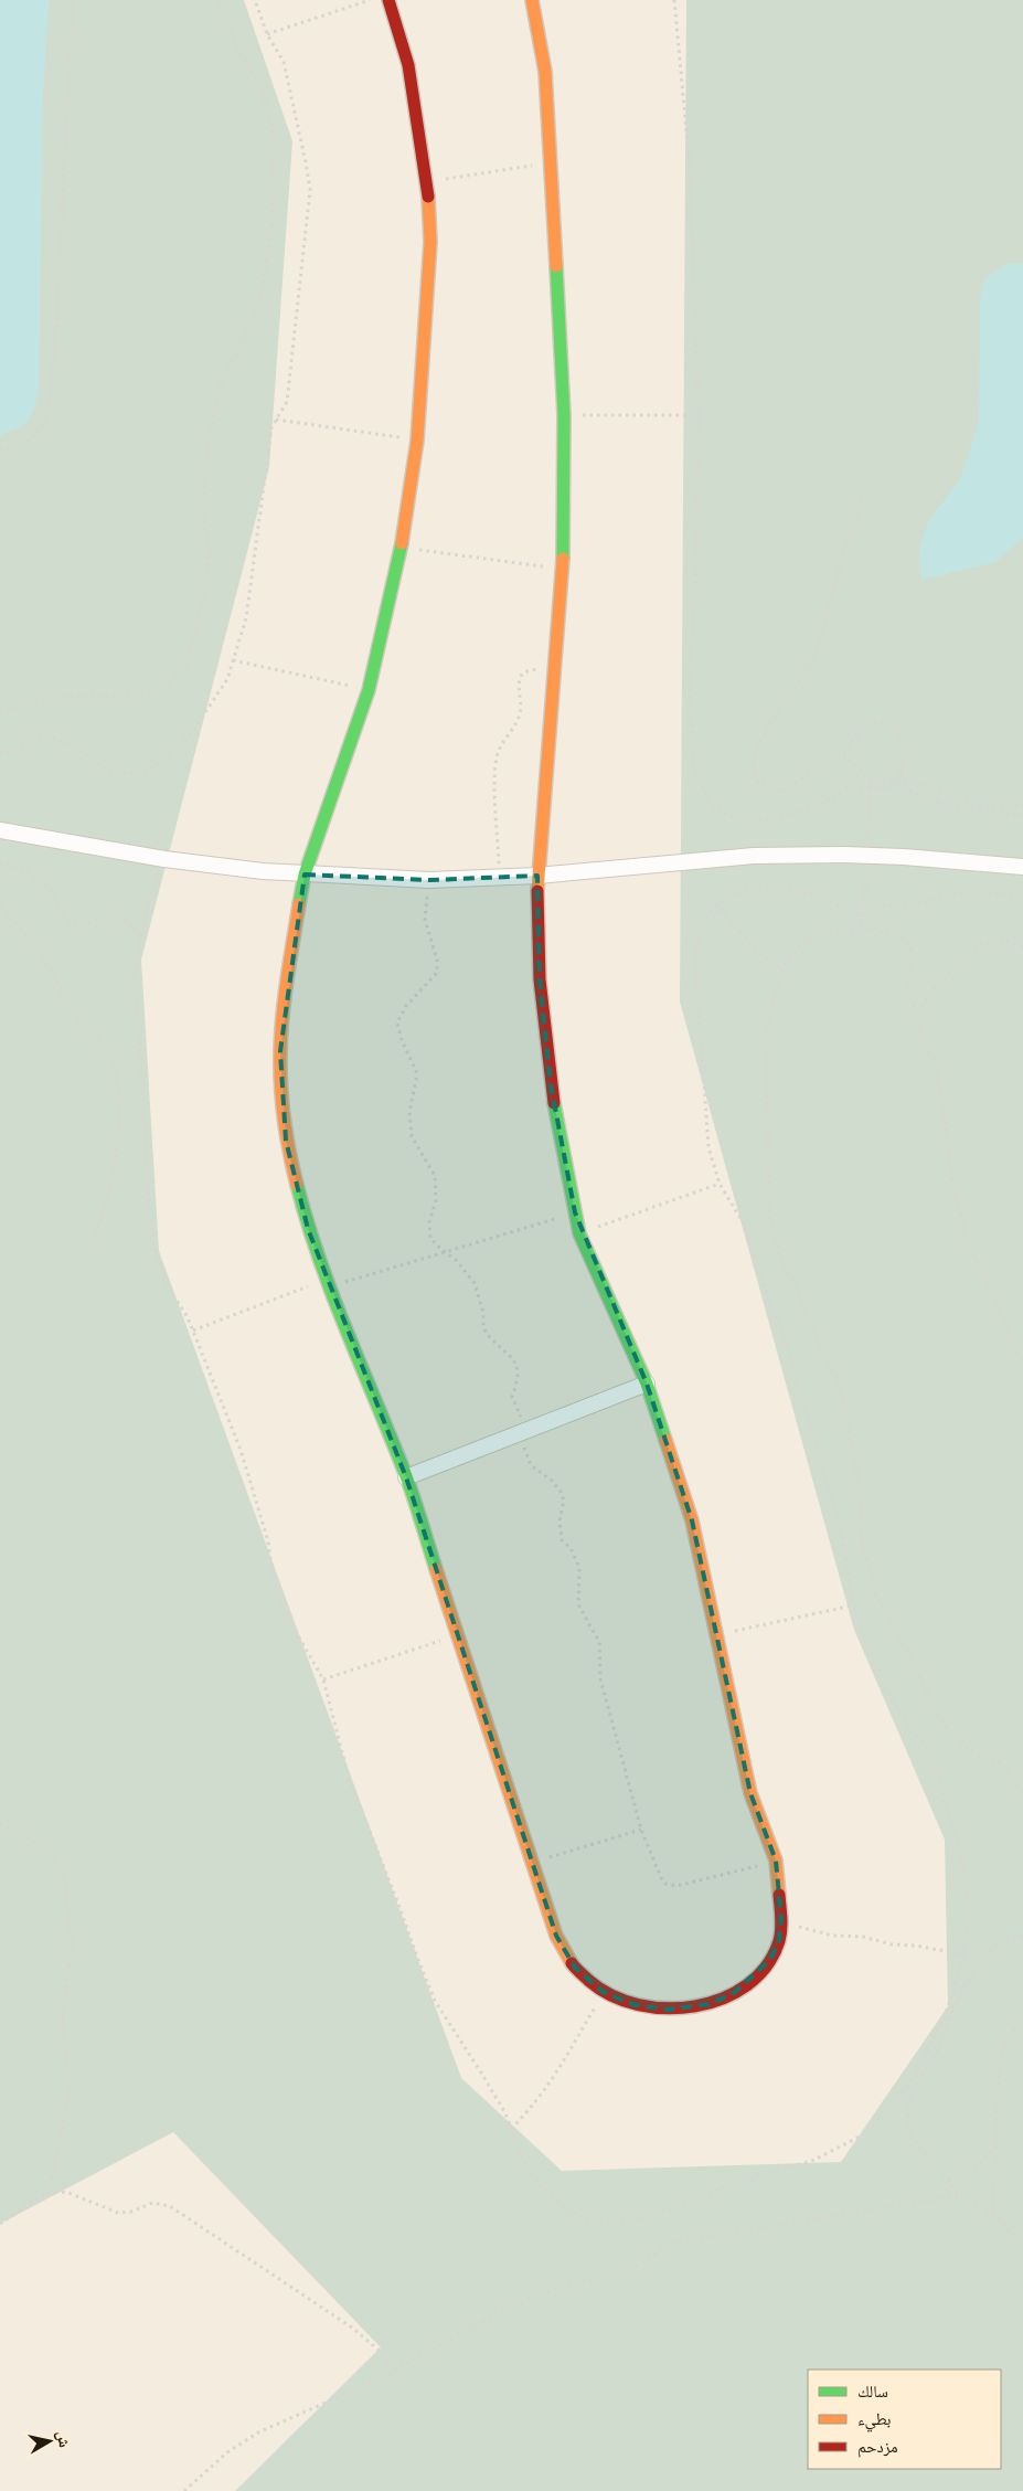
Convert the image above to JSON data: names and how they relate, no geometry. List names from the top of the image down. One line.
{"legend":["سالك","بطيء","مزدحم"],"north":"right"}
